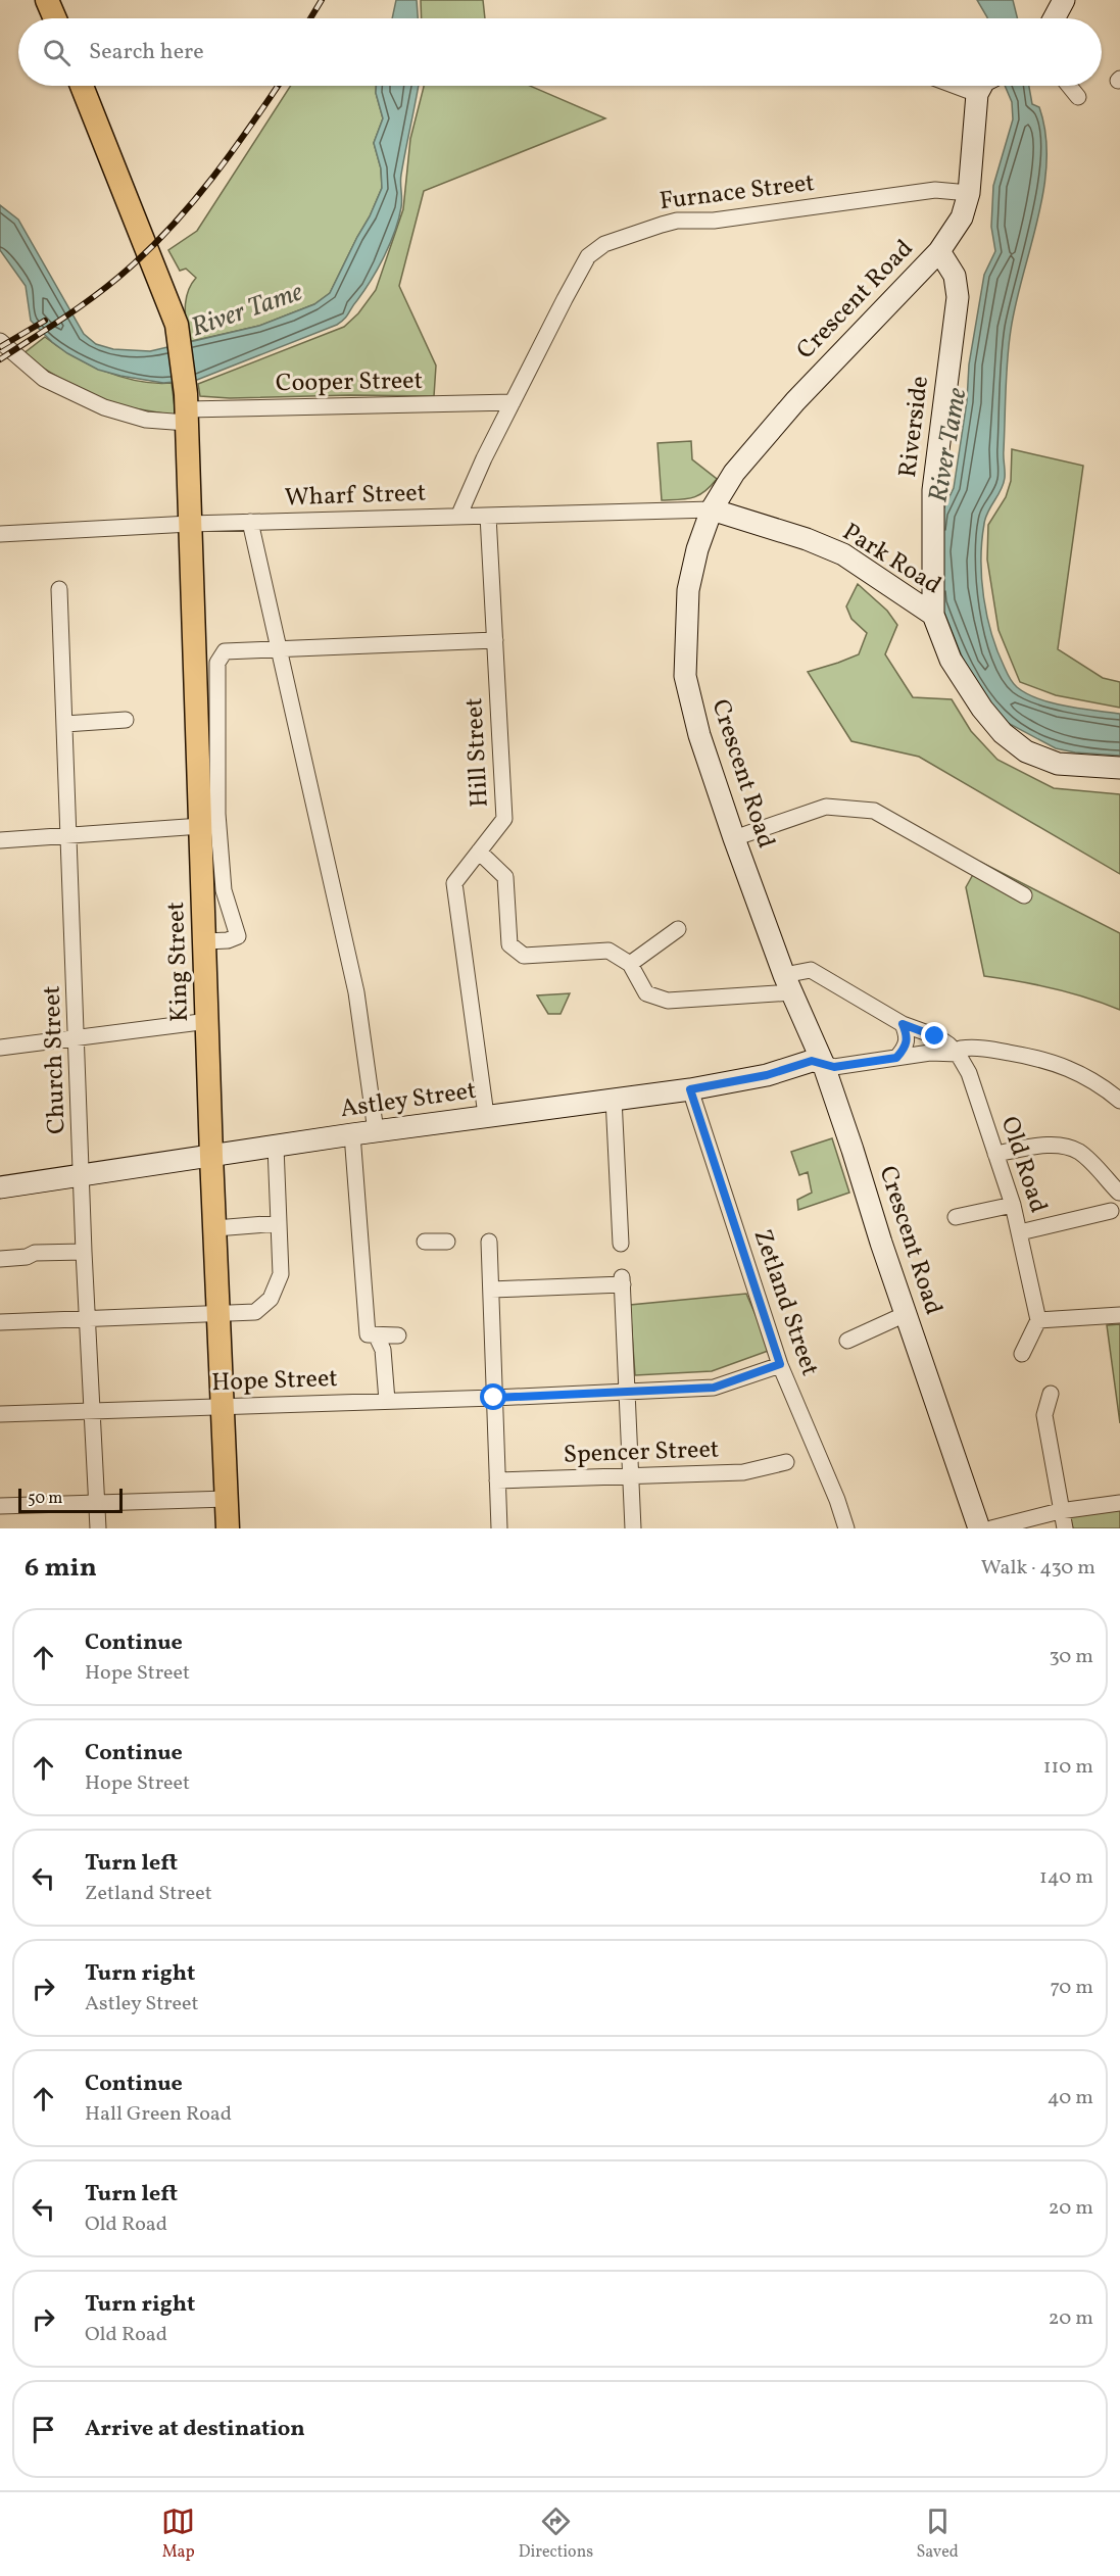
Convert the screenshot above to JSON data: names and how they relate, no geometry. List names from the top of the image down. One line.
{"streets":{"main road":["Crescent Road","Riverside","Park Road","King Street","Astley Street"],"street":["Furnace Street","Cooper Street","Wharf Street","Hill Street","Church Street","Old Road","Zetland Street","Hope Street","Spencer Street"]},"crossings":[["Furnace Street","Crescent Road"],["Furnace Street","Cooper Street"],["Furnace Street","Wharf Street"],["Crescent Road","Riverside"],["Crescent Road","Wharf Street"],["Crescent Road","Park Road"],["Crescent Road","Astley Street"],["Crescent Road","Old Road"],["Cooper Street","King Street"],["Riverside","Park Road"],["Wharf Street","Park Road"],["Wharf Street","Hill Street"],["Wharf Street","King Street"],["Hill Street","Astley Street"],["King Street","Astley Street"],["King Street","Hope Street"],["Church Street","Astley Street"],["Church Street","Hope Street"],["Astley Street","Zetland Street"]],"water":["River Tame"],"scale_bar":"50 m","page":{"search":"Search here","scale":"50 m","heading":["6 min","Walk · 430 m"],"list":[["Continue","Hope Street","30 m"],["Continue","Hope Street","110 m"],["Turn left","Zetland Street","140 m"],["Turn right","Astley Street","70 m"],["Continue","Hall Green Road","40 m"],["Turn left","Old Road","20 m"],["Turn right","Old Road","20 m"],"Arrive at destination"],"nav":["Map","Directions","Saved"]}}
